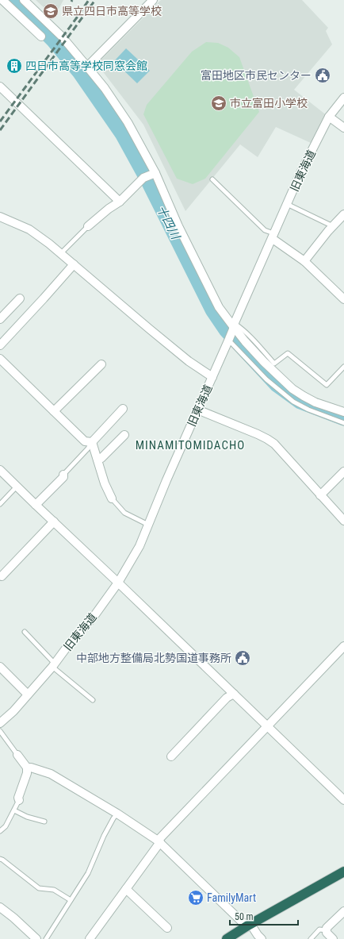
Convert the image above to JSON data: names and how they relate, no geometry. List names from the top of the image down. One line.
{"streets":{"street":["旧東海道"]},"districts":["MINAMITOMIDACHO"],"water":["十四川"],"places":{"school or university":["県立四日市高等学校","市立富田小学校"],"building":["四日市高等学校同窓会館"],"public building":["富田地区市民センター","中部地方整備局北勢国道事務所"],"supermarket":["FamilyMart"]},"scale_bar":"50 m"}
